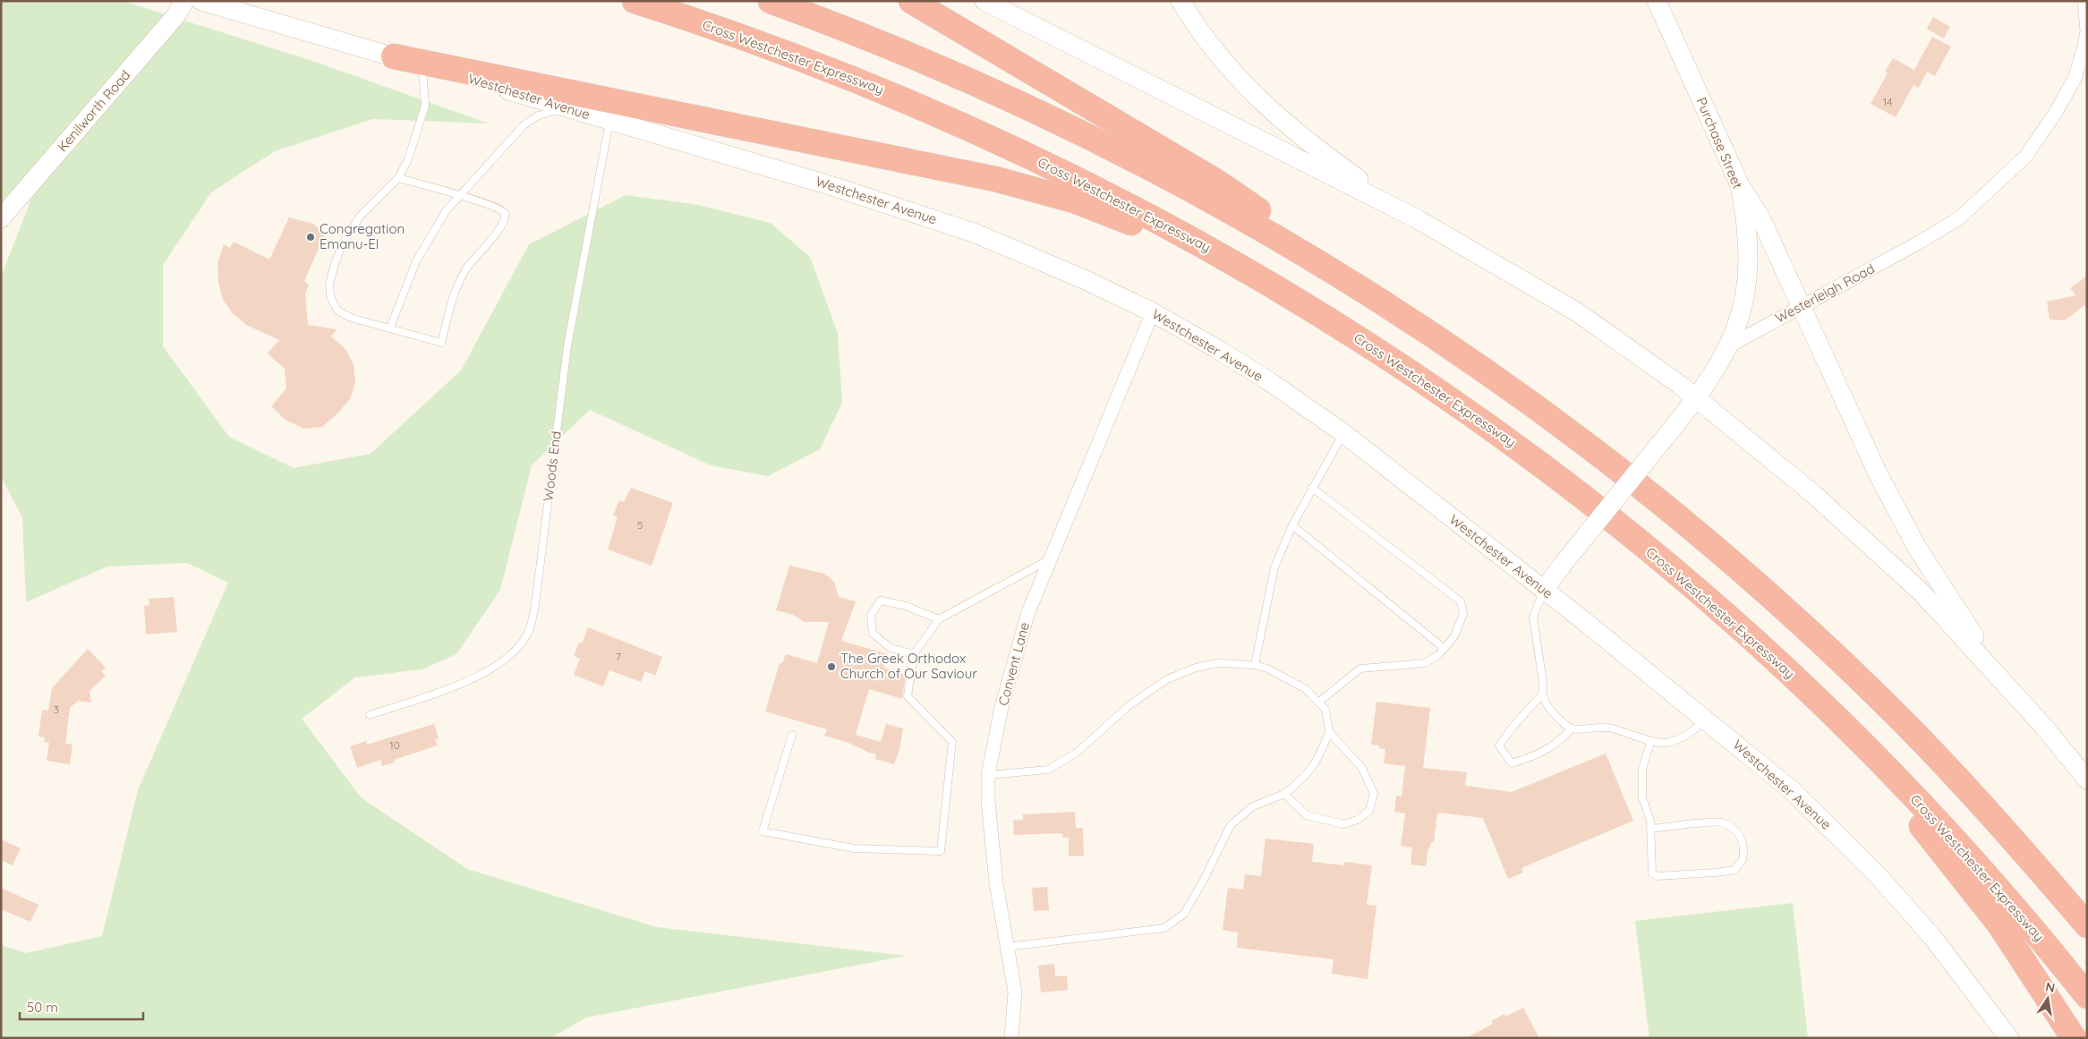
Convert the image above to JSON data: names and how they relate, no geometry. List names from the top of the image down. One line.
{"streets":{"highway":["Cross Westchester Expressway"],"main road":["Westchester Avenue","Kenilworth Road","Purchase Street"],"street":["Westerleigh Road","Convent Lane"],"lane":["Woods End"]},"crossings":[["Westchester Avenue","Woods End"],["Westchester Avenue","Convent Lane"],["Purchase Street","Westerleigh Road"]],"places":["Congregation Emanu-El","The Greek Orthodox Church of Our Saviour"],"house_numbers":["14","5","7","3","10"],"scale_bar":"50 m","north":"top"}
